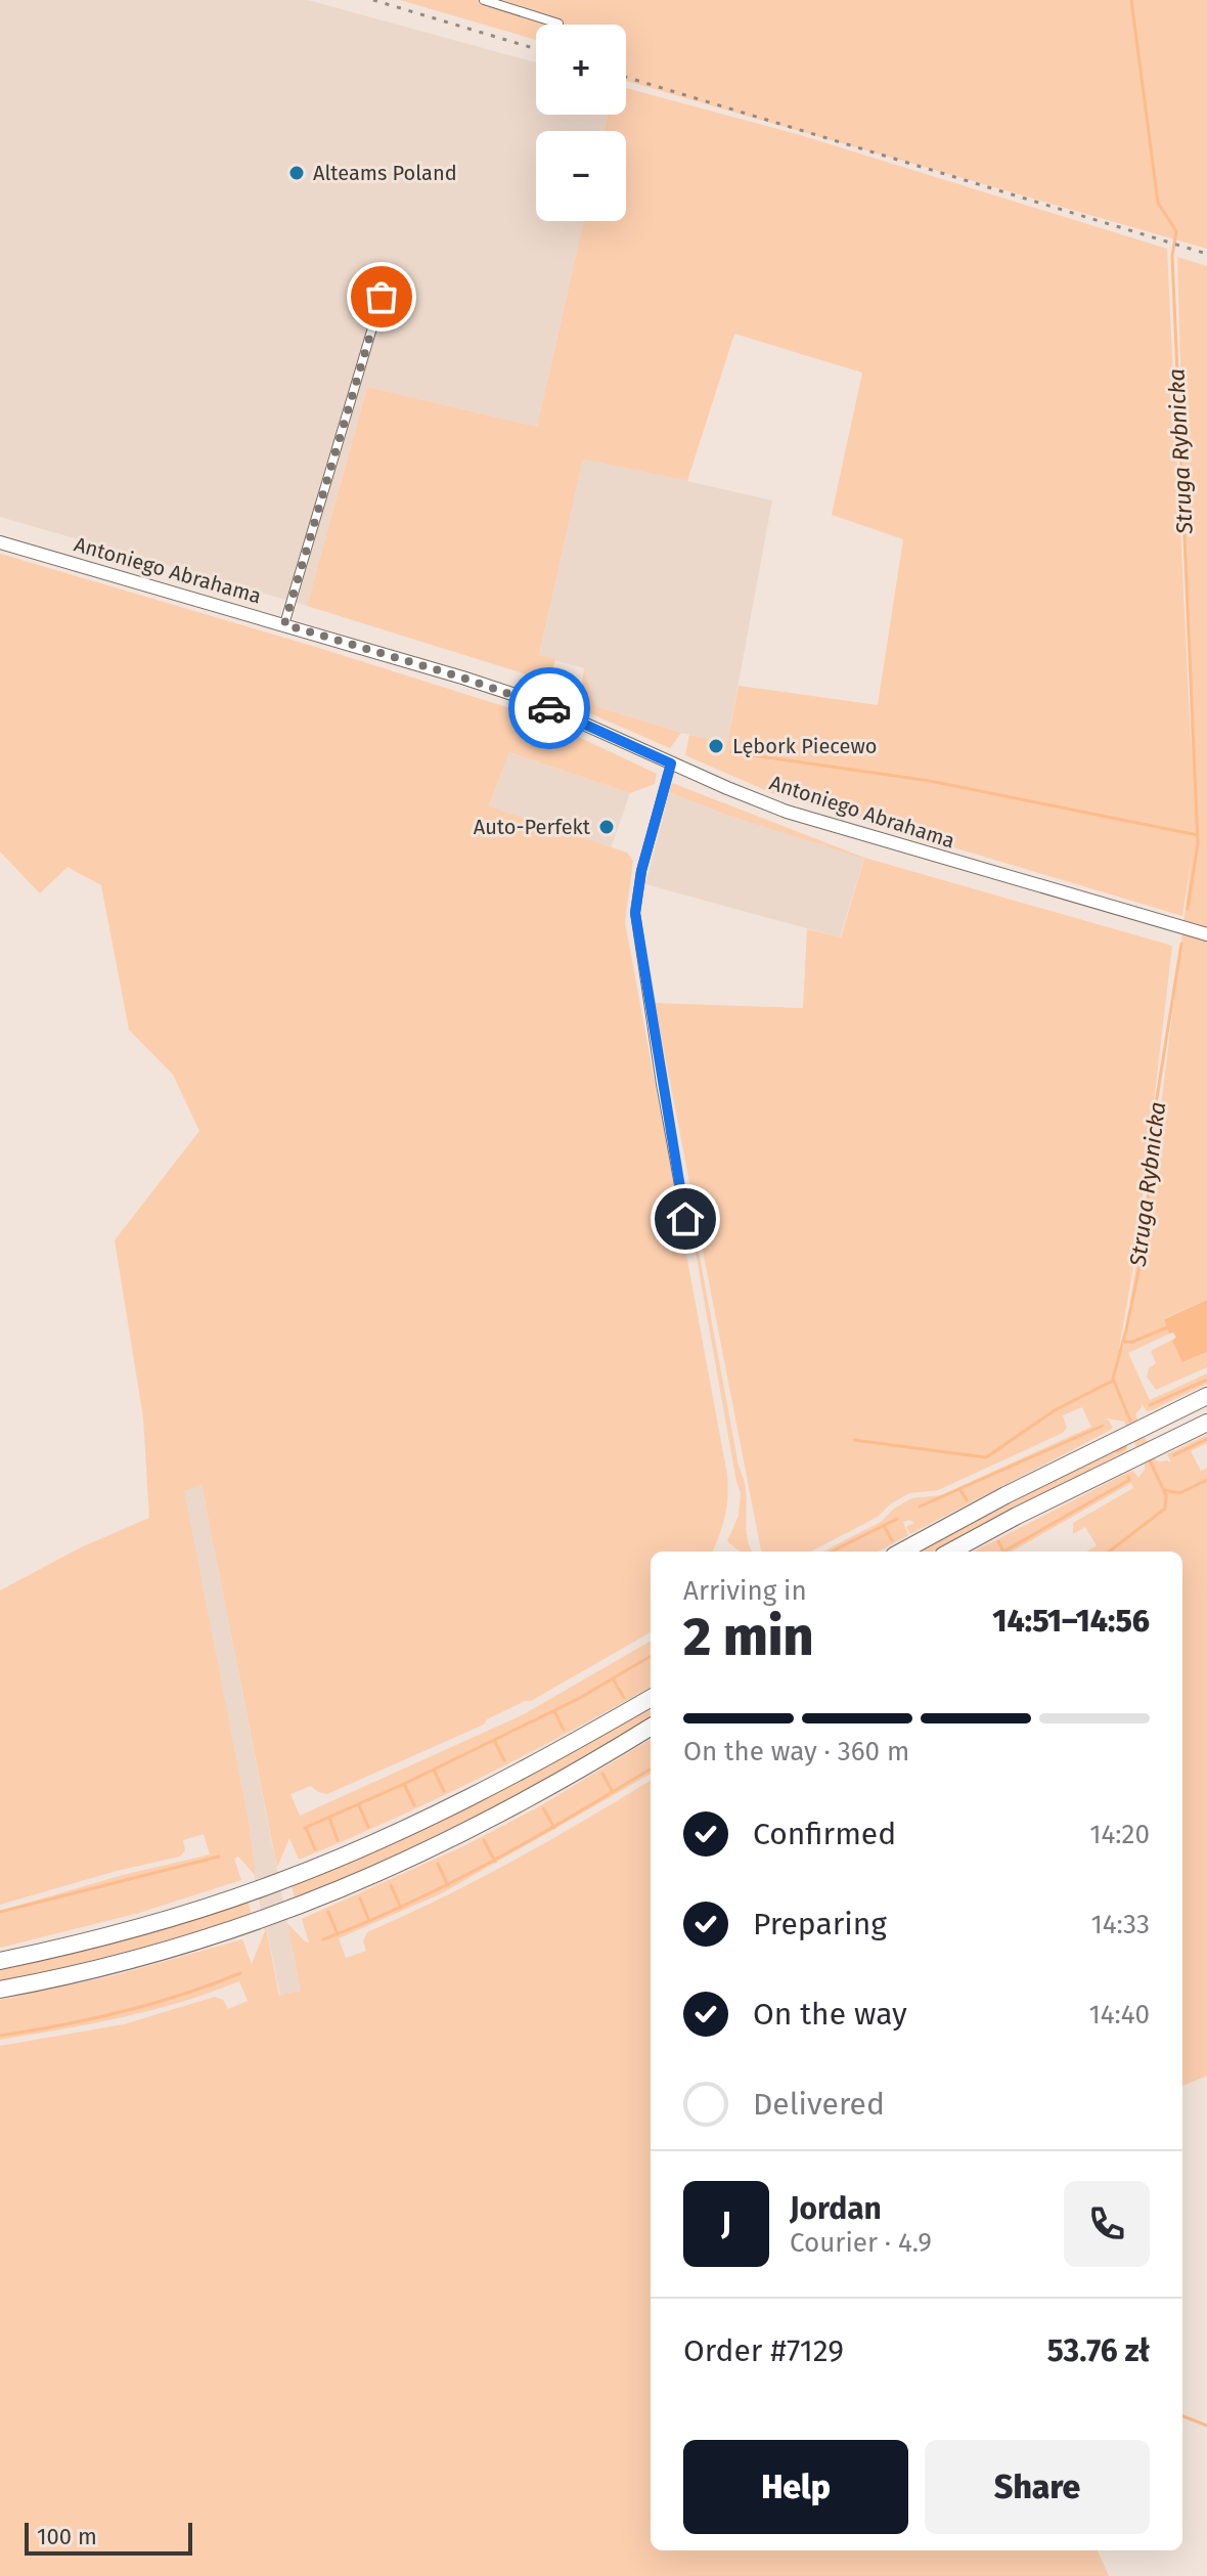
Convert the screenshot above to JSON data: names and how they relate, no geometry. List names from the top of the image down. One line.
{"streets":{"main road":["Antoniego Abrahama"]},"water":["Struga Rybnicka"],"places":["Alteams Poland","Lębork Piecewo","Auto-Perfekt"],"scale_bar":"100 m","page":{"map_buttons":["+","−"],"heading":["2 min","Arriving in","14:51–14:56"],"panel":["Jordan","Courier · 4.9","Order #7129","53.76 zł"],"bar":"On the way · 360 m","list":[["Confirmed","14:20"],["Preparing","14:33"],["On the way","14:40"],"Delivered"],"round":"J","buttons":["Help","Share"],"scale":"100 m"}}
